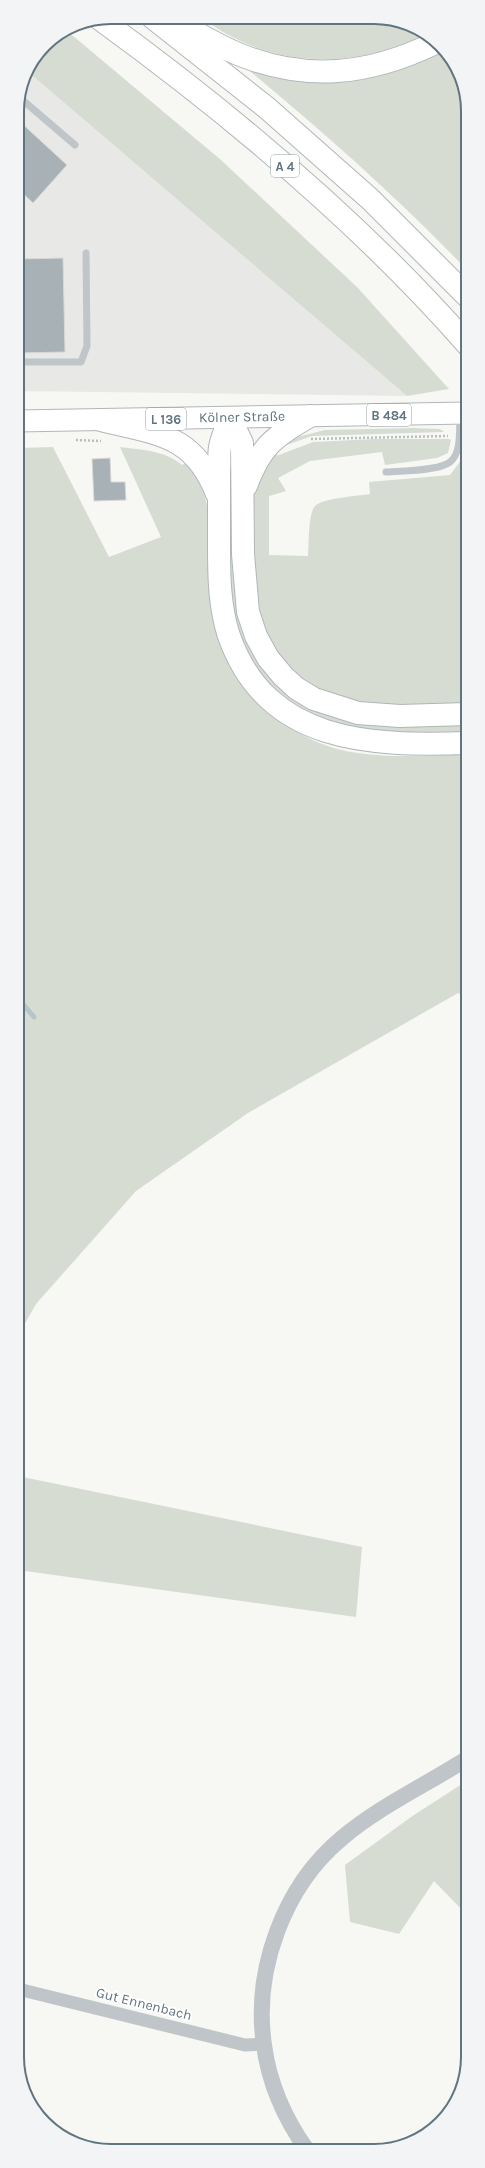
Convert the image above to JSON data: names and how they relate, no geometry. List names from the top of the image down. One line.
{"streets":{"highway":["A 4"],"main road":["B 484","Kölner Straße","L 136"],"street":["Gut Ennenbach"]}}
